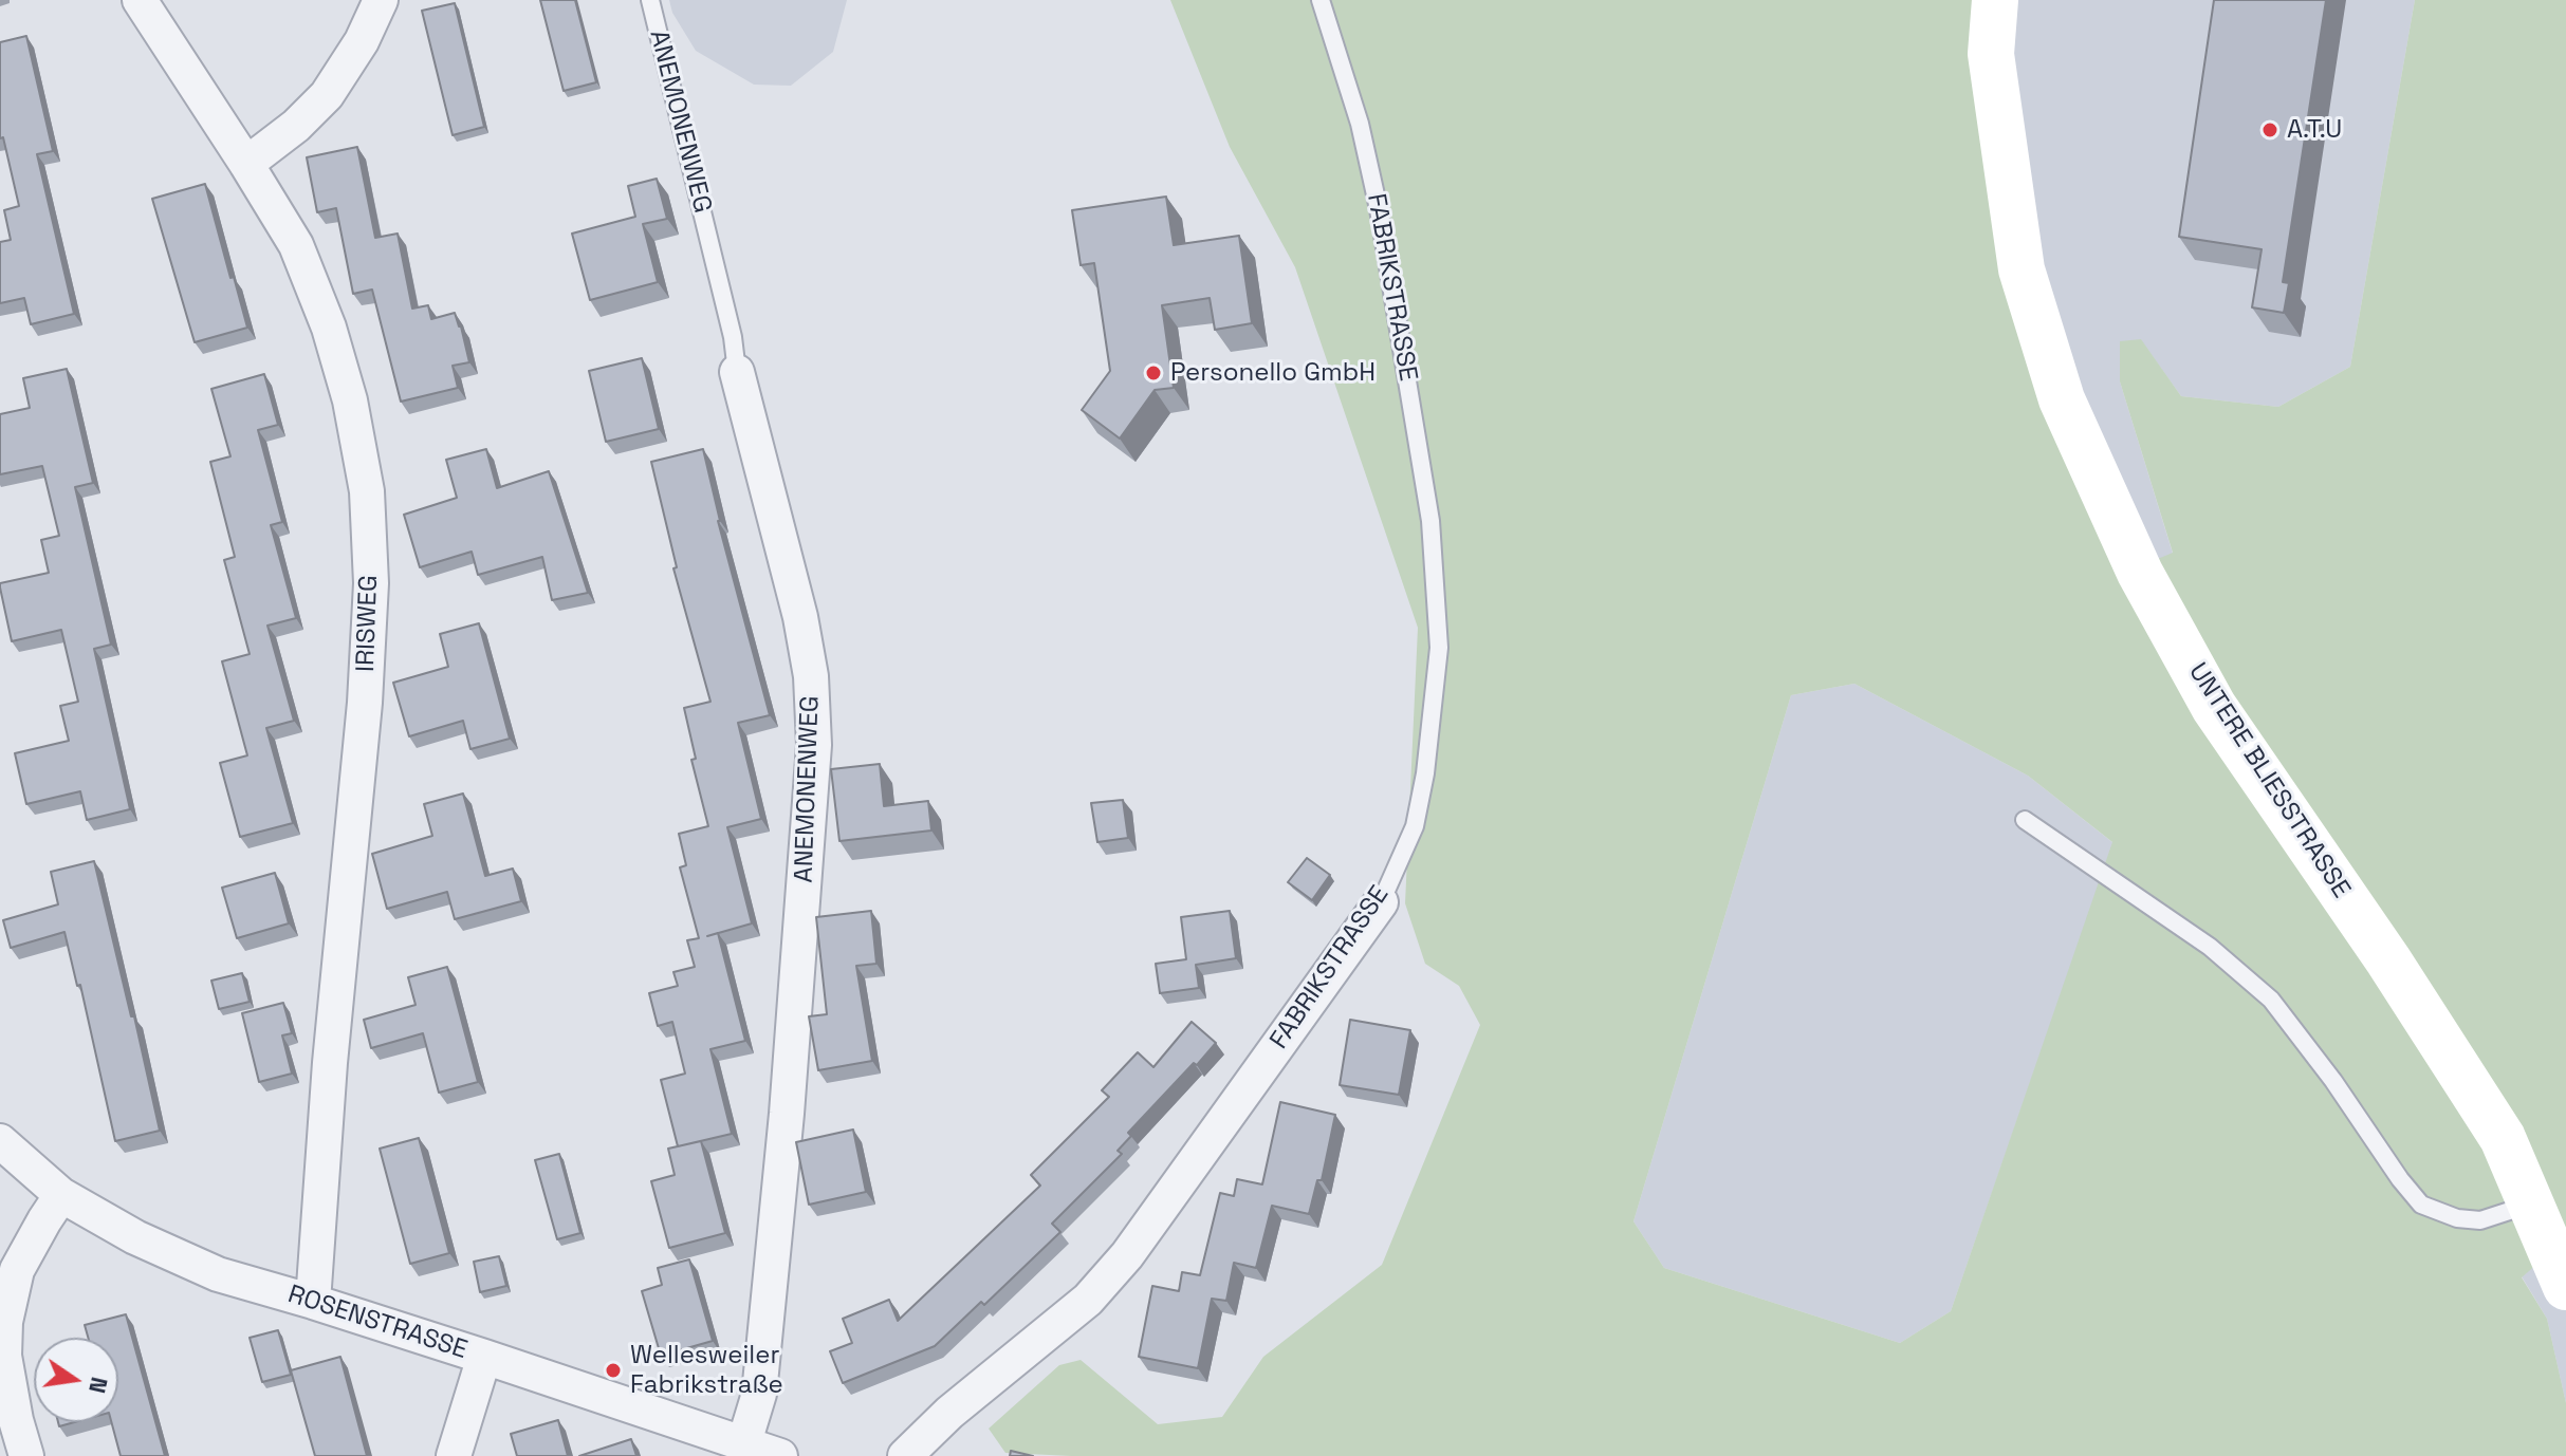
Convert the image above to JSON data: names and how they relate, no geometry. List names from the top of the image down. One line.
{"streets":{"main road":["UNTERE BLIESSTRASSE"],"street":["ANEMONENWEG","FABRIKSTRASSE","IRISWEG","ROSENSTRASSE"]},"crossings":[["ANEMONENWEG","ROSENSTRASSE"],["IRISWEG","ROSENSTRASSE"]],"places":["A.T.U","Personello GmbH","Wellesweiler Fabrikstraße"],"north":"right"}
